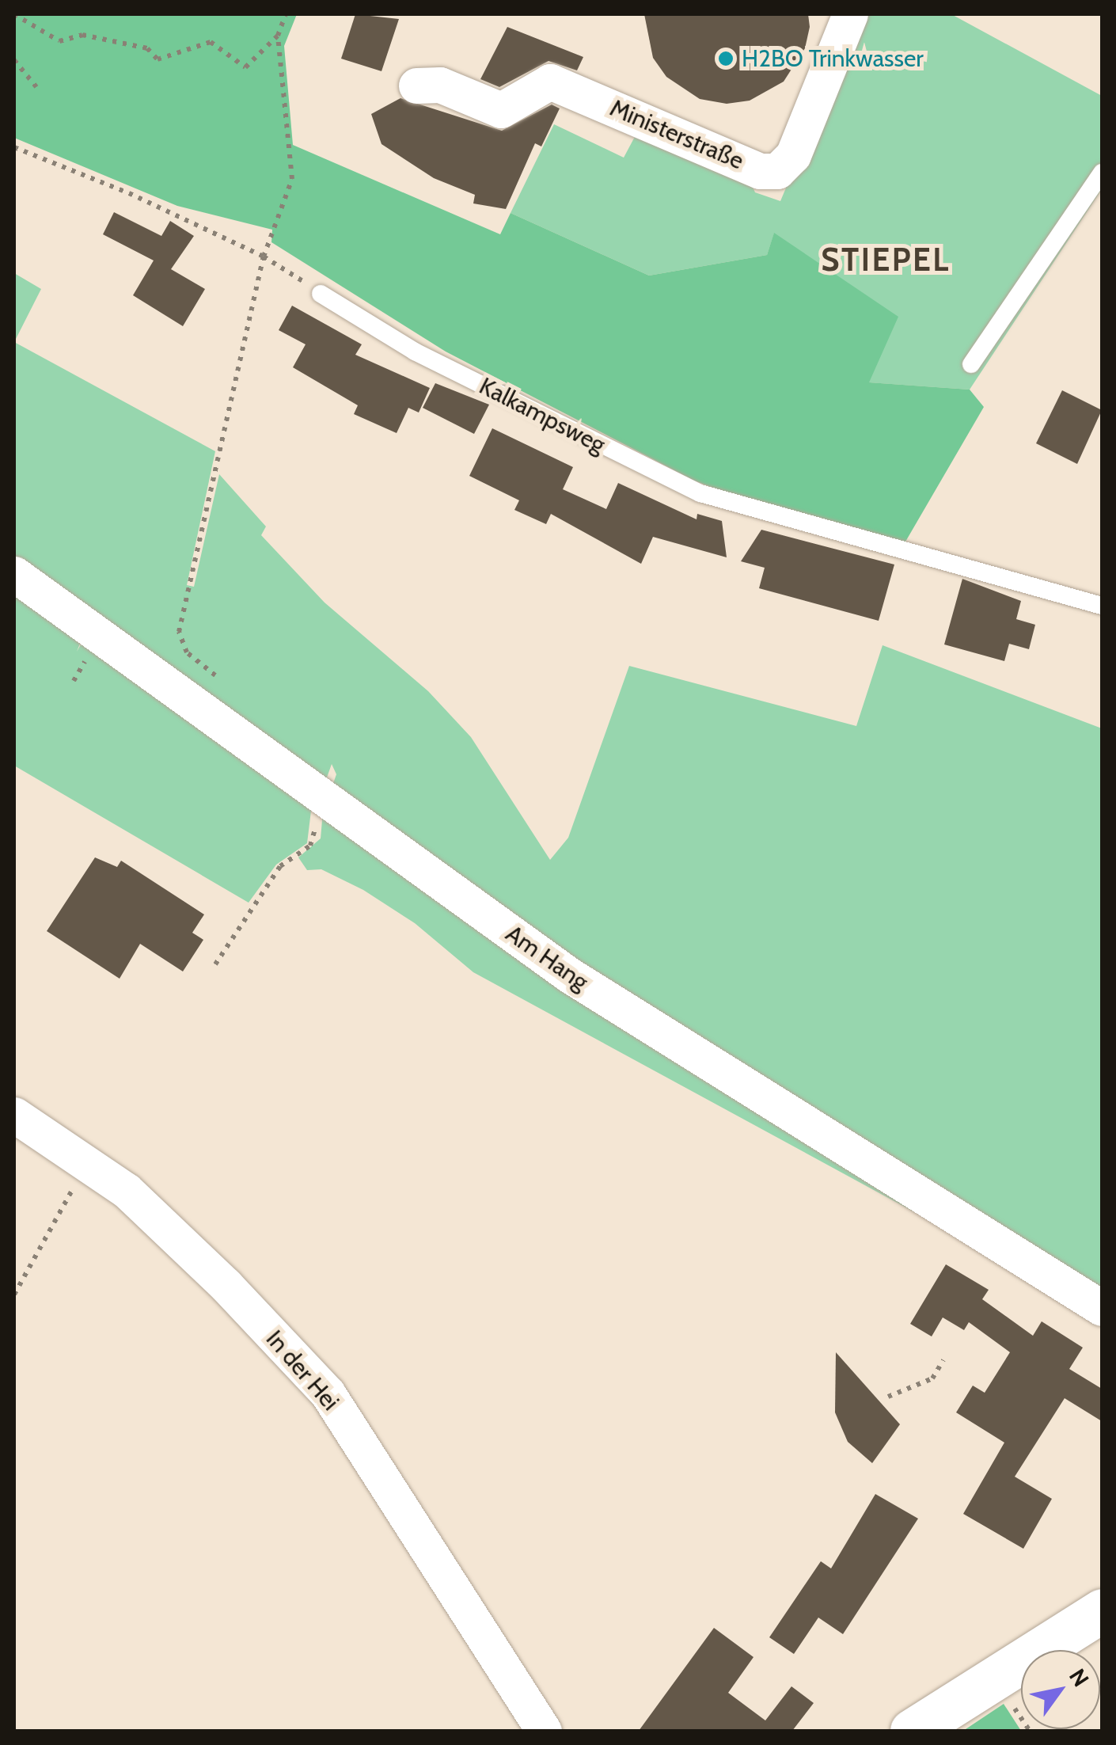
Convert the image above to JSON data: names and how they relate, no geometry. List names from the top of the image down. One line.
{"streets":{"street":["Ministerstraße","Am Hang","In der Hei"],"lane":["Kalkampsweg"]},"districts":["STIEPEL"],"places":["H2BO Trinkwasser"],"north":"top right"}
